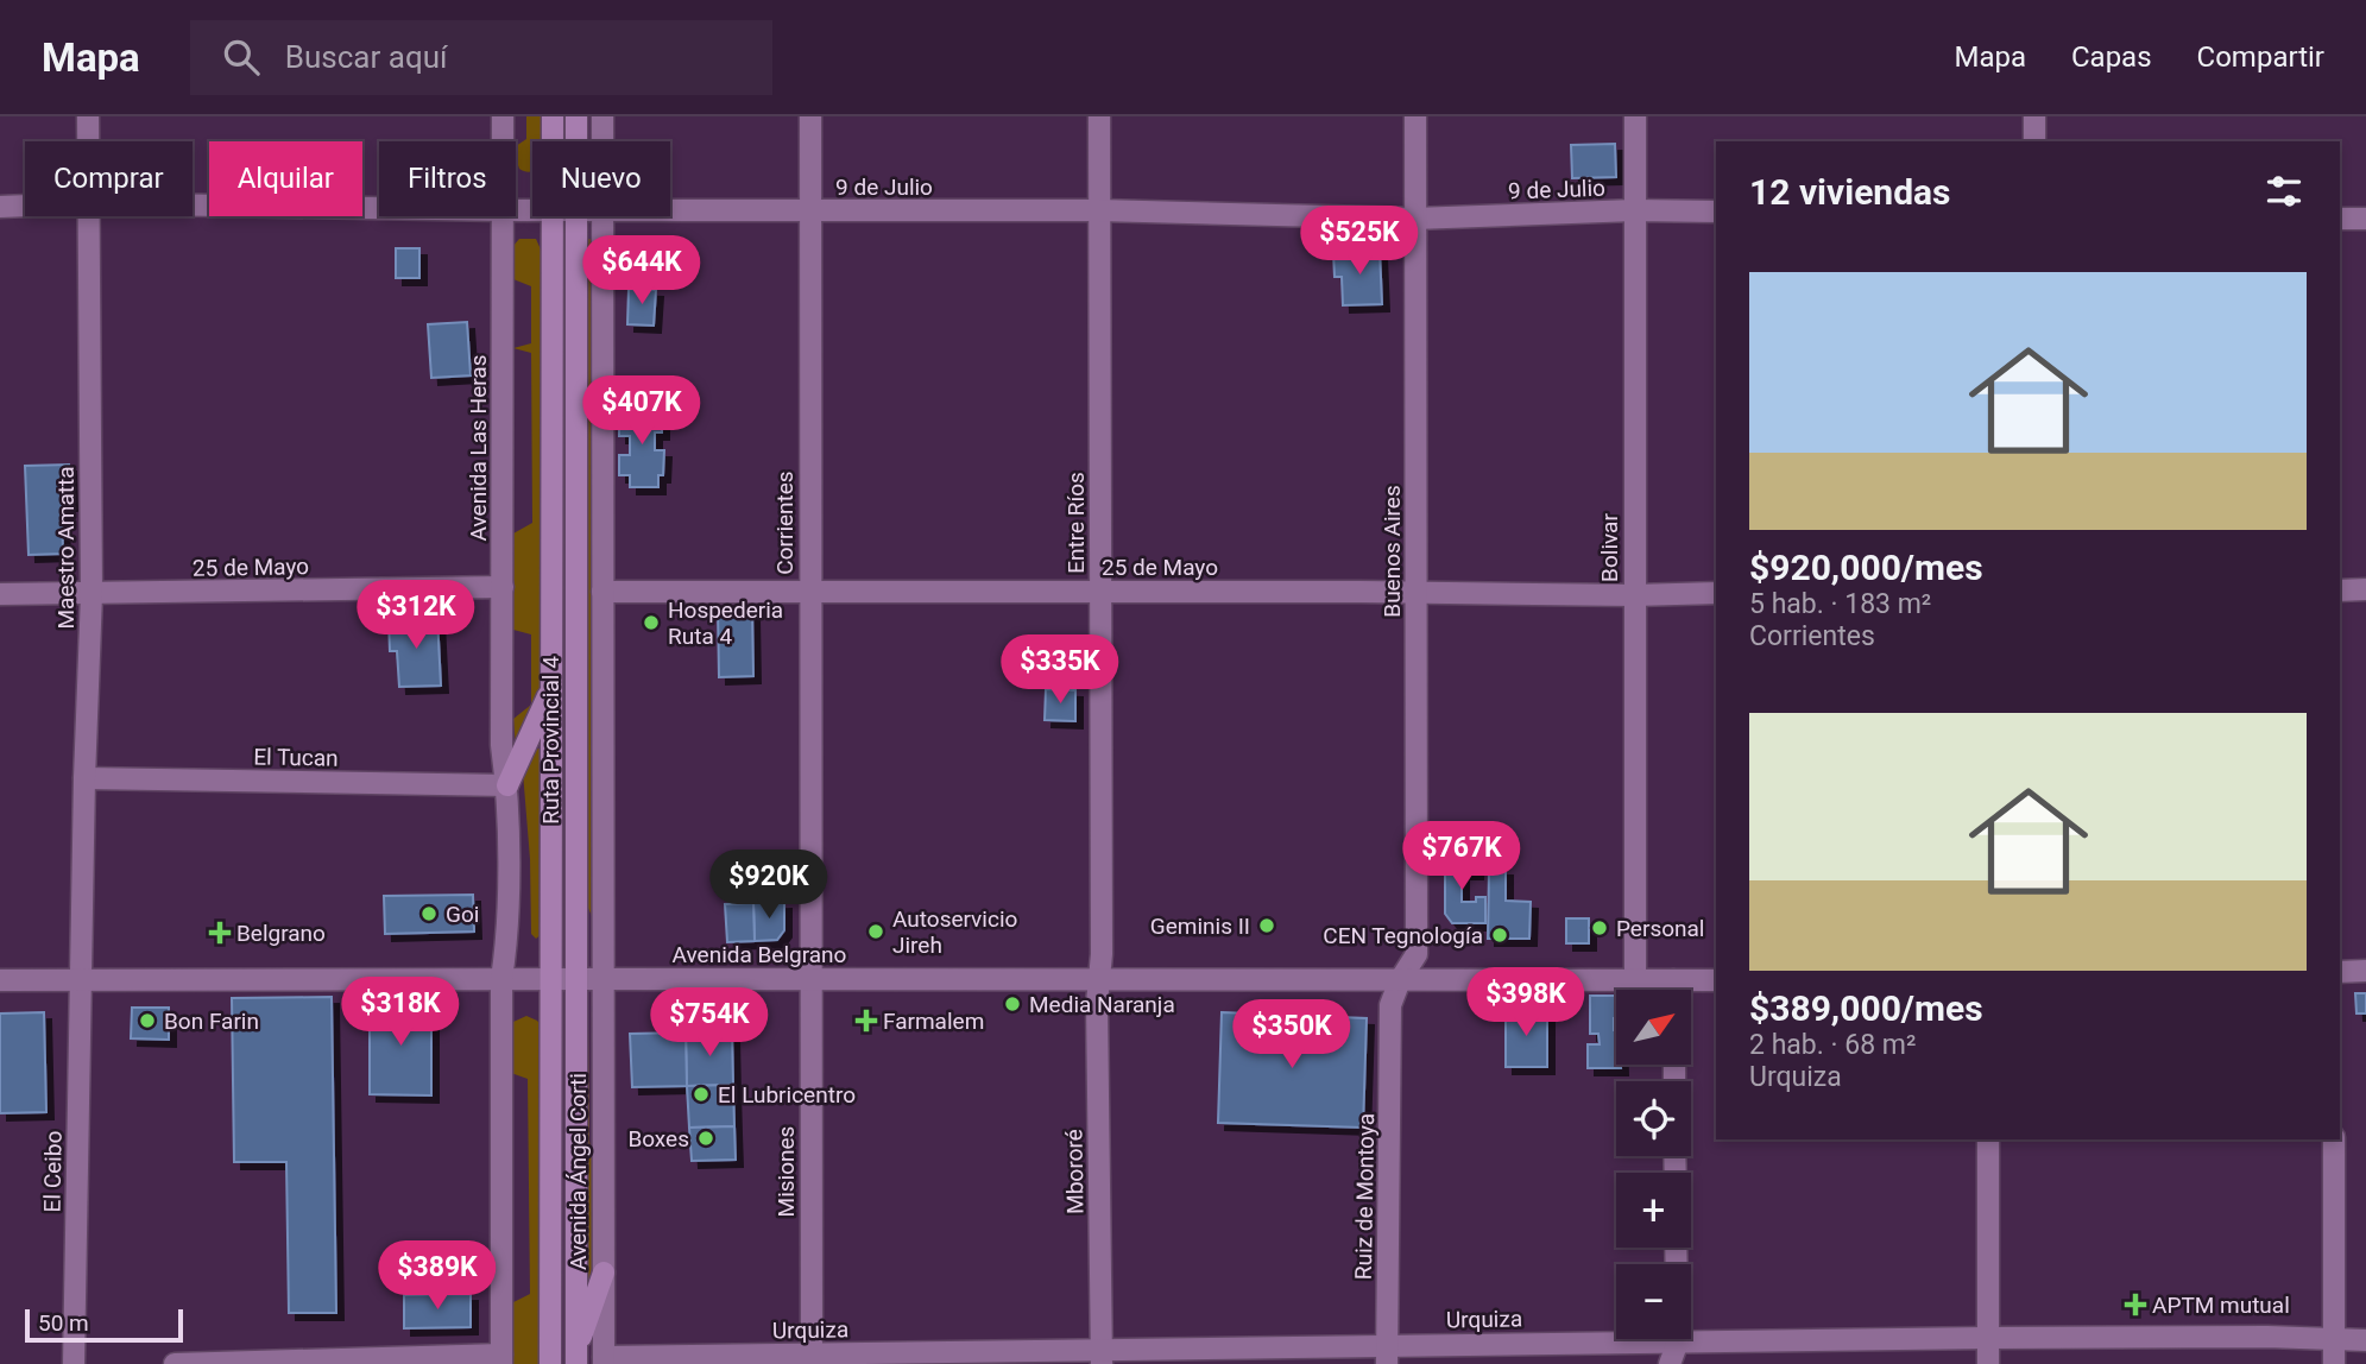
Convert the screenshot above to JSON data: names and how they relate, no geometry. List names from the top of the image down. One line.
{"streets":{"main road":["Ruta Provincial 4"],"street":["9 de Julio","Avenida Las Heras","Corrientes","Entre Ríos","Maestro Amatta","Bolivar","Buenos Aires","25 de Mayo","El Tucan","Avenida Belgrano","El Ceibo","Avenida Ángel Corti","Misiones","Mbororé","Ruiz de Montoya","Urquiza"]},"crossings":[["9 de Julio","Corrientes"],["9 de Julio","Entre Ríos"],["9 de Julio","Bolivar"],["9 de Julio","Buenos Aires"],["Avenida Las Heras","25 de Mayo"],["Avenida Las Heras","El Tucan"],["Avenida Las Heras","Avenida Belgrano"],["Corrientes","25 de Mayo"],["Corrientes","Avenida Belgrano"],["Corrientes","Misiones"],["Entre Ríos","25 de Mayo"],["Entre Ríos","Avenida Belgrano"],["Entre Ríos","Mbororé"],["Maestro Amatta","25 de Mayo"],["Maestro Amatta","El Tucan"],["Maestro Amatta","Avenida Belgrano"],["Maestro Amatta","El Ceibo"],["Bolivar","25 de Mayo"],["Bolivar","Avenida Belgrano"],["Buenos Aires","25 de Mayo"],["Buenos Aires","Avenida Belgrano"],["Buenos Aires","Ruiz de Montoya"],["Ruta Provincial 4","Avenida Belgrano"],["Avenida Belgrano","El Ceibo"],["Avenida Belgrano","Avenida Ángel Corti"],["Avenida Belgrano","Misiones"],["Avenida Belgrano","Mbororé"],["Avenida Belgrano","Ruiz de Montoya"],["Avenida Ángel Corti","Urquiza"],["Misiones","Urquiza"],["Mbororé","Urquiza"],["Ruiz de Montoya","Urquiza"]],"places":{"other":["Hospederia Ruta 4","Goi","Geminis II","Personal","Autoservicio Jireh","CEN Tegnología","Media Naranja","Bon Farin","El Lubricentro","Boxes"],"health":["Belgrano","Farmalem","APTM mutual"]},"scale_bar":"50 m","north":"top right","page":{"header":"Mapa","search":"Buscar aquí","nav":["Mapa","Capas","Compartir"],"chip":["Comprar","Alquilar","Filtros","Nuevo"],"heading":"12 viviendas","price":["$525K","$644K","$407K","$312K","$335K","$767K","$920K","$398K","$318K","$754K","$350K","$389K"],"list":[{"name":"$920,000/mes","note":"5 hab. · 183 m² · Corrientes"},{"name":"$389,000/mes","note":"2 hab. · 68 m² · Urquiza"}],"map_buttons":["+","−"],"scale":"50 m"}}
